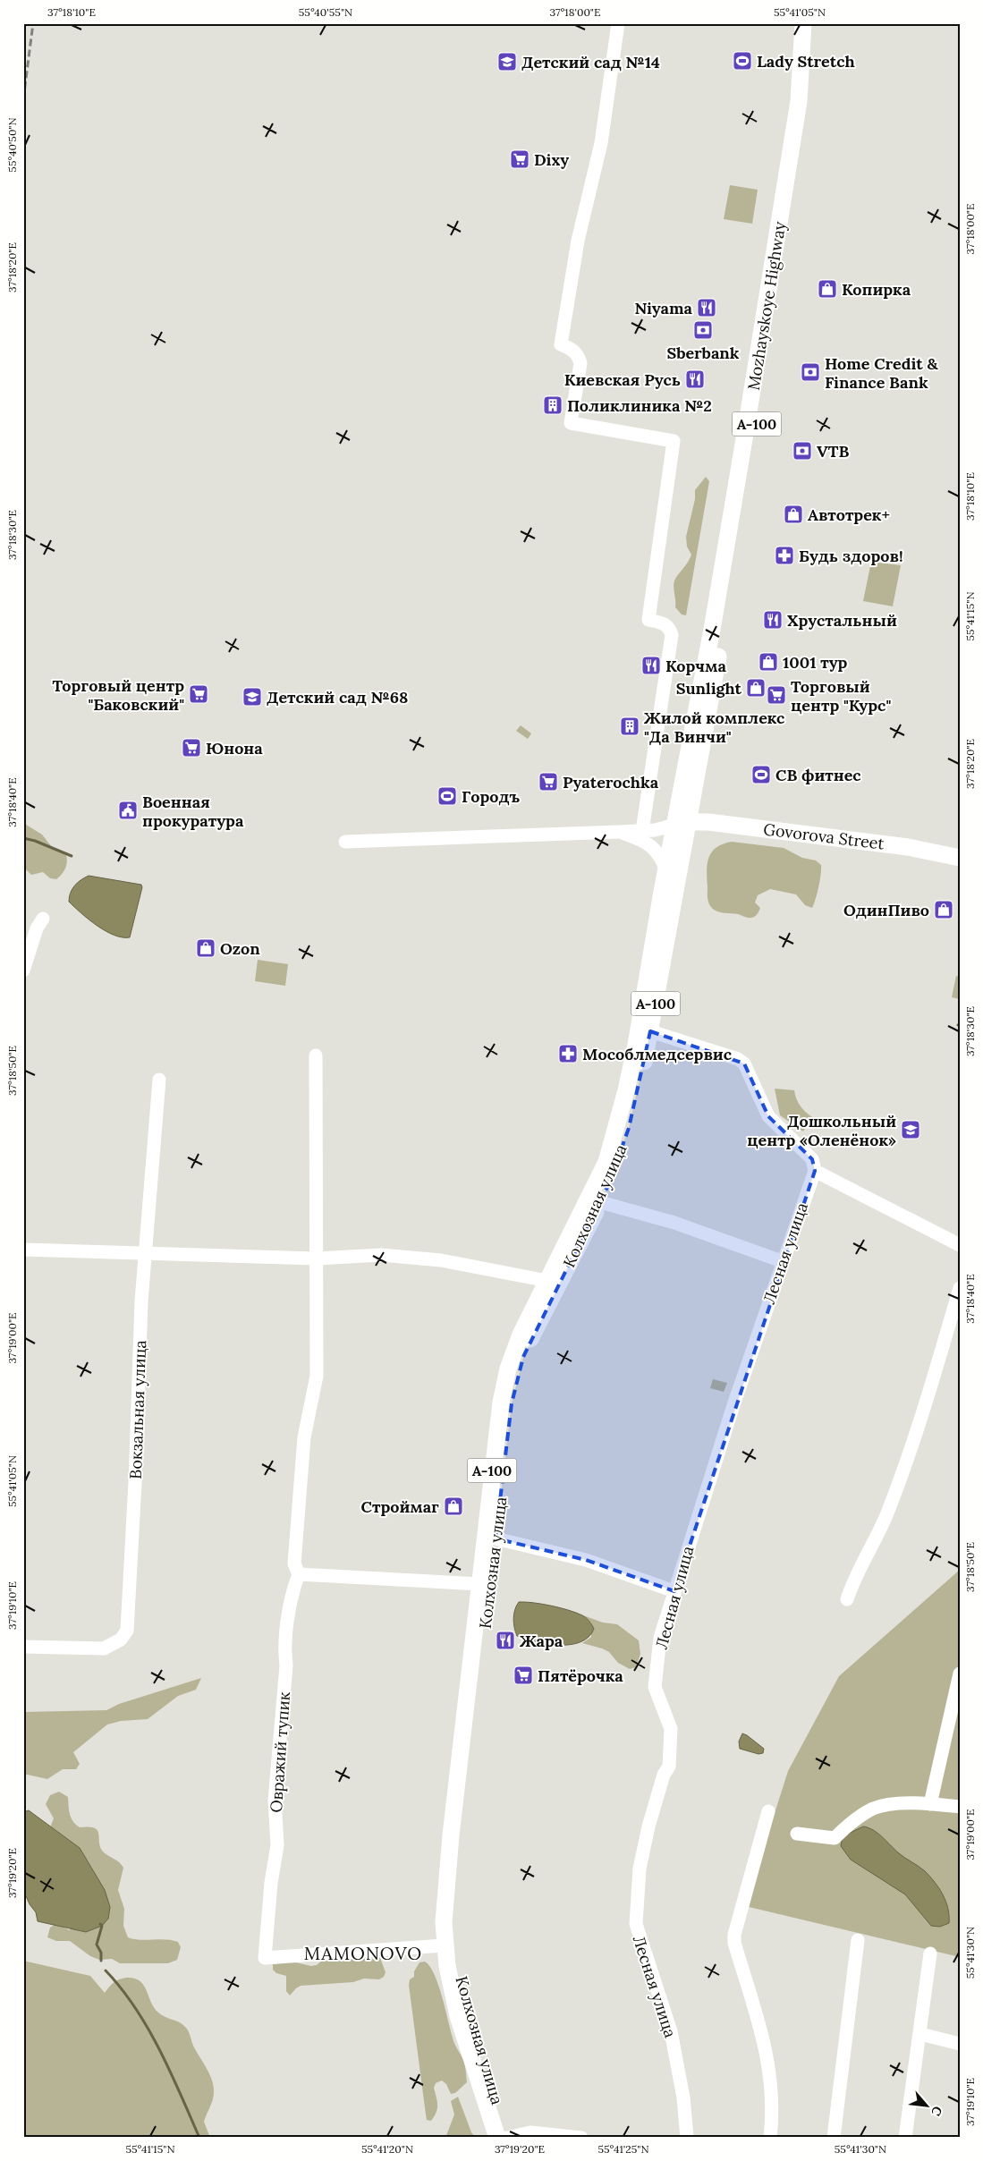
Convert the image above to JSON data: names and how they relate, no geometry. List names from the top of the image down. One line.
{"streets":{"main road":["Mozhayskoye Highway","А-100","Govorova Street","Колхозная улица"],"street":["Лесная улица","Вокзальная улица","Овражий тупик"]},"crossings":[["Mozhayskoye Highway","Govorova Street"],["Mozhayskoye Highway","Колхозная улица"],["Govorova Street","Колхозная улица"],["Колхозная улица","Овражий тупик"]],"districts":["MAMONOVO"],"places":{"sports":["Lady Stretch","СВ фитнес","Городъ"],"school or university":["Детский сад №14","Детский сад №68","Дошкольный центр «Оленёнок»"],"supermarket":["Dixy","Торговый центр \"Баковский\"","Торговый центр \"Курс\"","Юнона","Pyaterochka","Пятёрочка"],"shop":["Копирка","Автотрек+","1001 тур","Sunlight","ОдинПиво","Ozon","Строймаг"],"restaurant":["Niyama","Киевская Русь","Хрустальный","Корчма","Жара"],"bank":["Sberbank","Home Credit & Finance Bank","VTB"],"building":["Поликлиника №2","Жилой комплекс \"Да Винчи\""],"pharmacy":["Будь здоров!","Мособлмедсервис"],"public building":["Военная прокуратура"]},"north":"bottom right","coordinates":["37°18'10\"E","55°40'55\"N","37°18'00\"E","55°41'05\"N","55°40'50\"N","37°18'20\"E","37°18'30\"E","55°41'15\"N","37°18'40\"E","37°18'50\"E","37°19'00\"E","37°19'10\"E","37°19'20\"E","55°41'30\"N","55°41'20\"N","55°41'25\"N"]}
